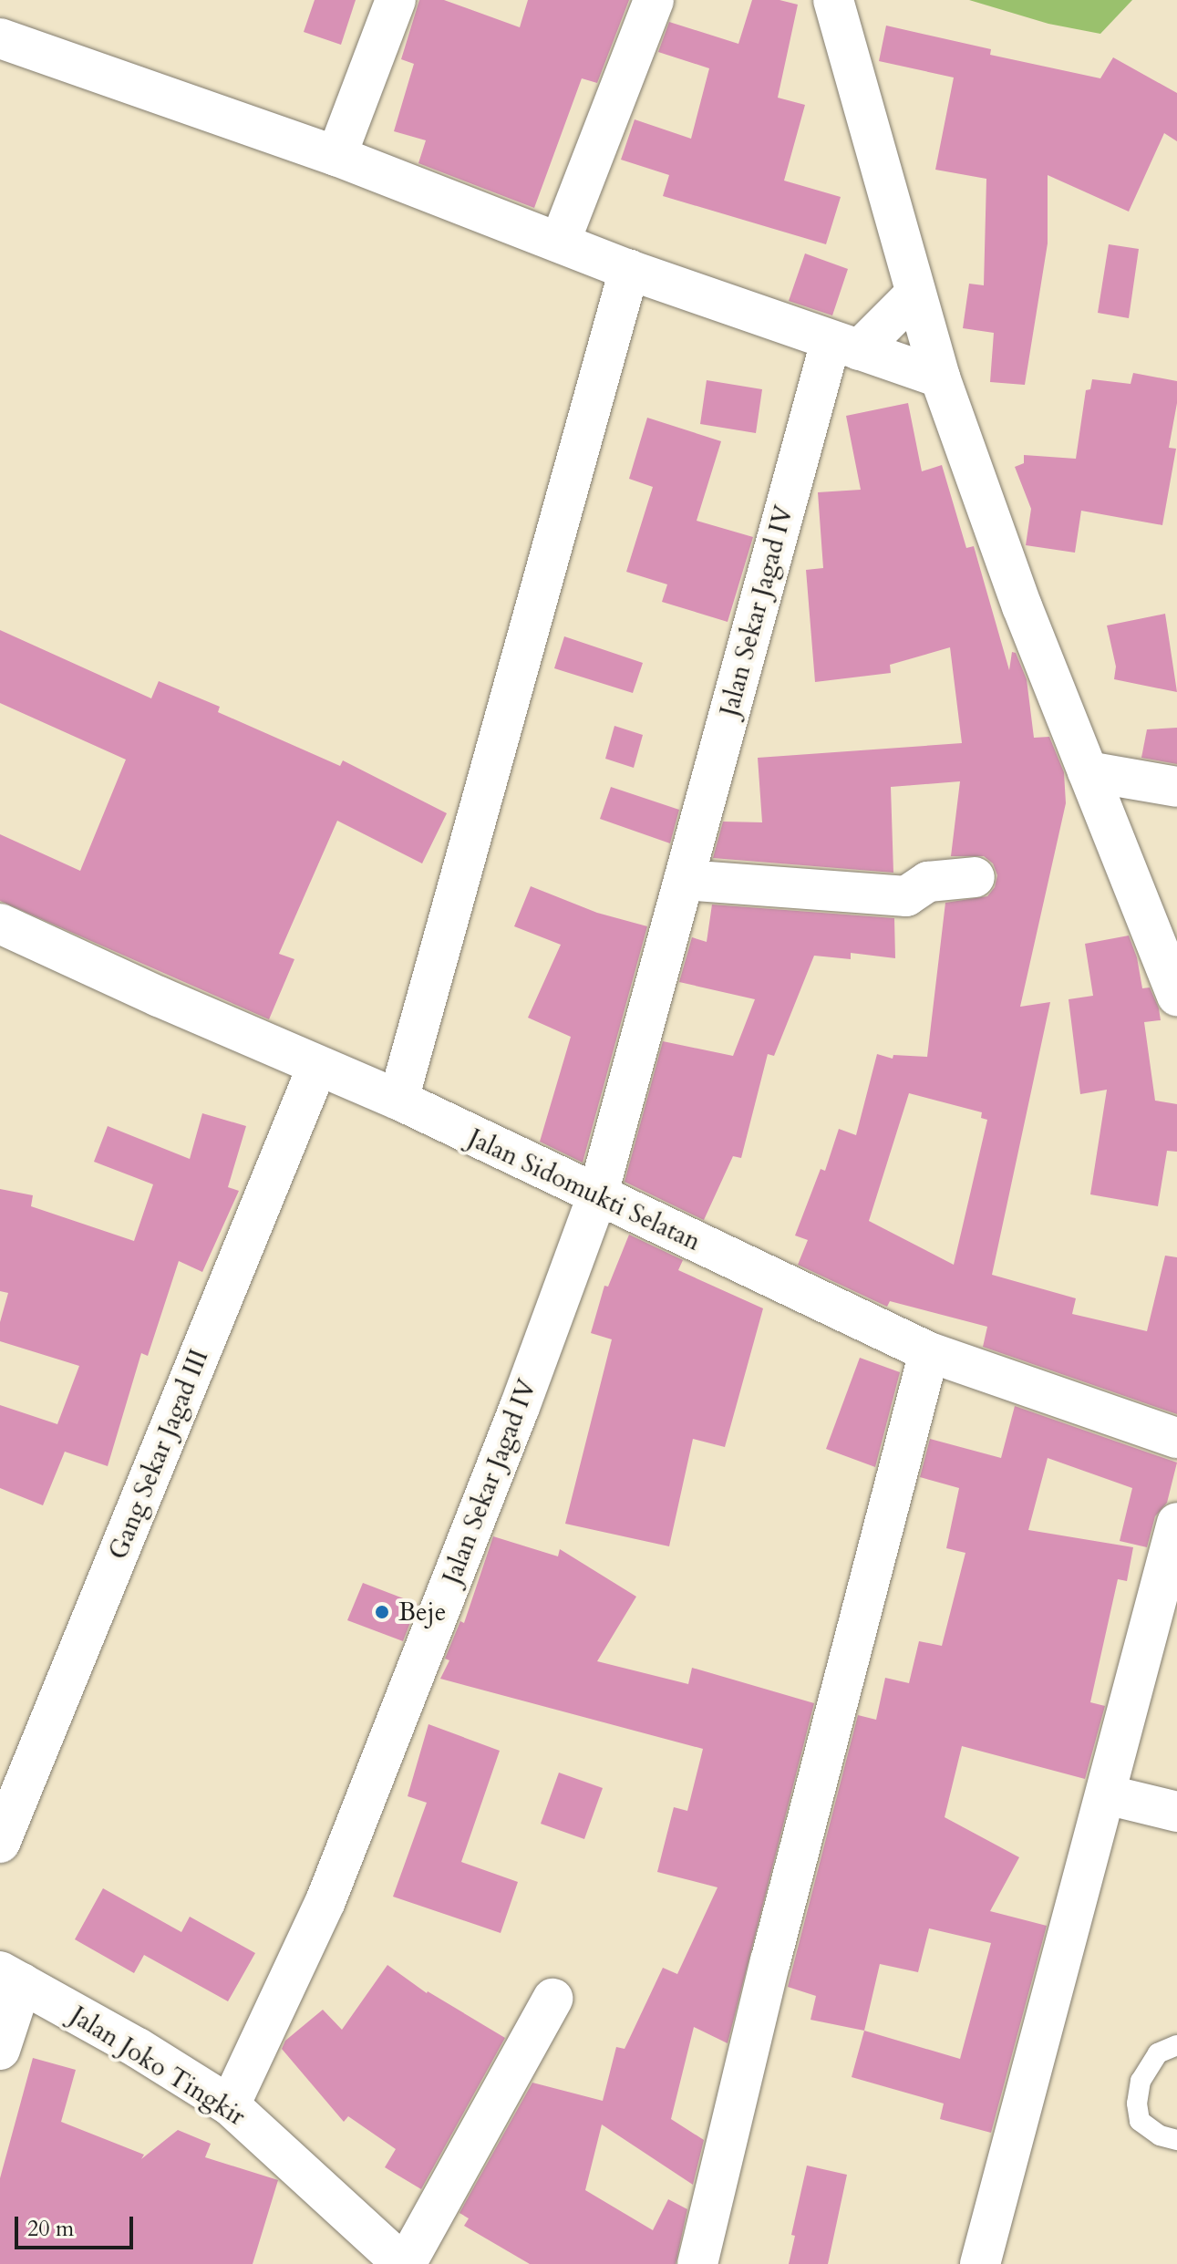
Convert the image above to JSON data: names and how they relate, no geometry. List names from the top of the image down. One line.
{"streets":{"street":["Jalan Sekar Jagad IV","Jalan Sidomukti Selatan","Gang Sekar Jagad III","Jalan Joko Tingkir"]},"crossings":[["Jalan Sekar Jagad IV","Jalan Sidomukti Selatan"],["Jalan Sekar Jagad IV","Jalan Joko Tingkir"],["Jalan Sidomukti Selatan","Gang Sekar Jagad III"]],"places":["Beje"],"scale_bar":"20 m"}
